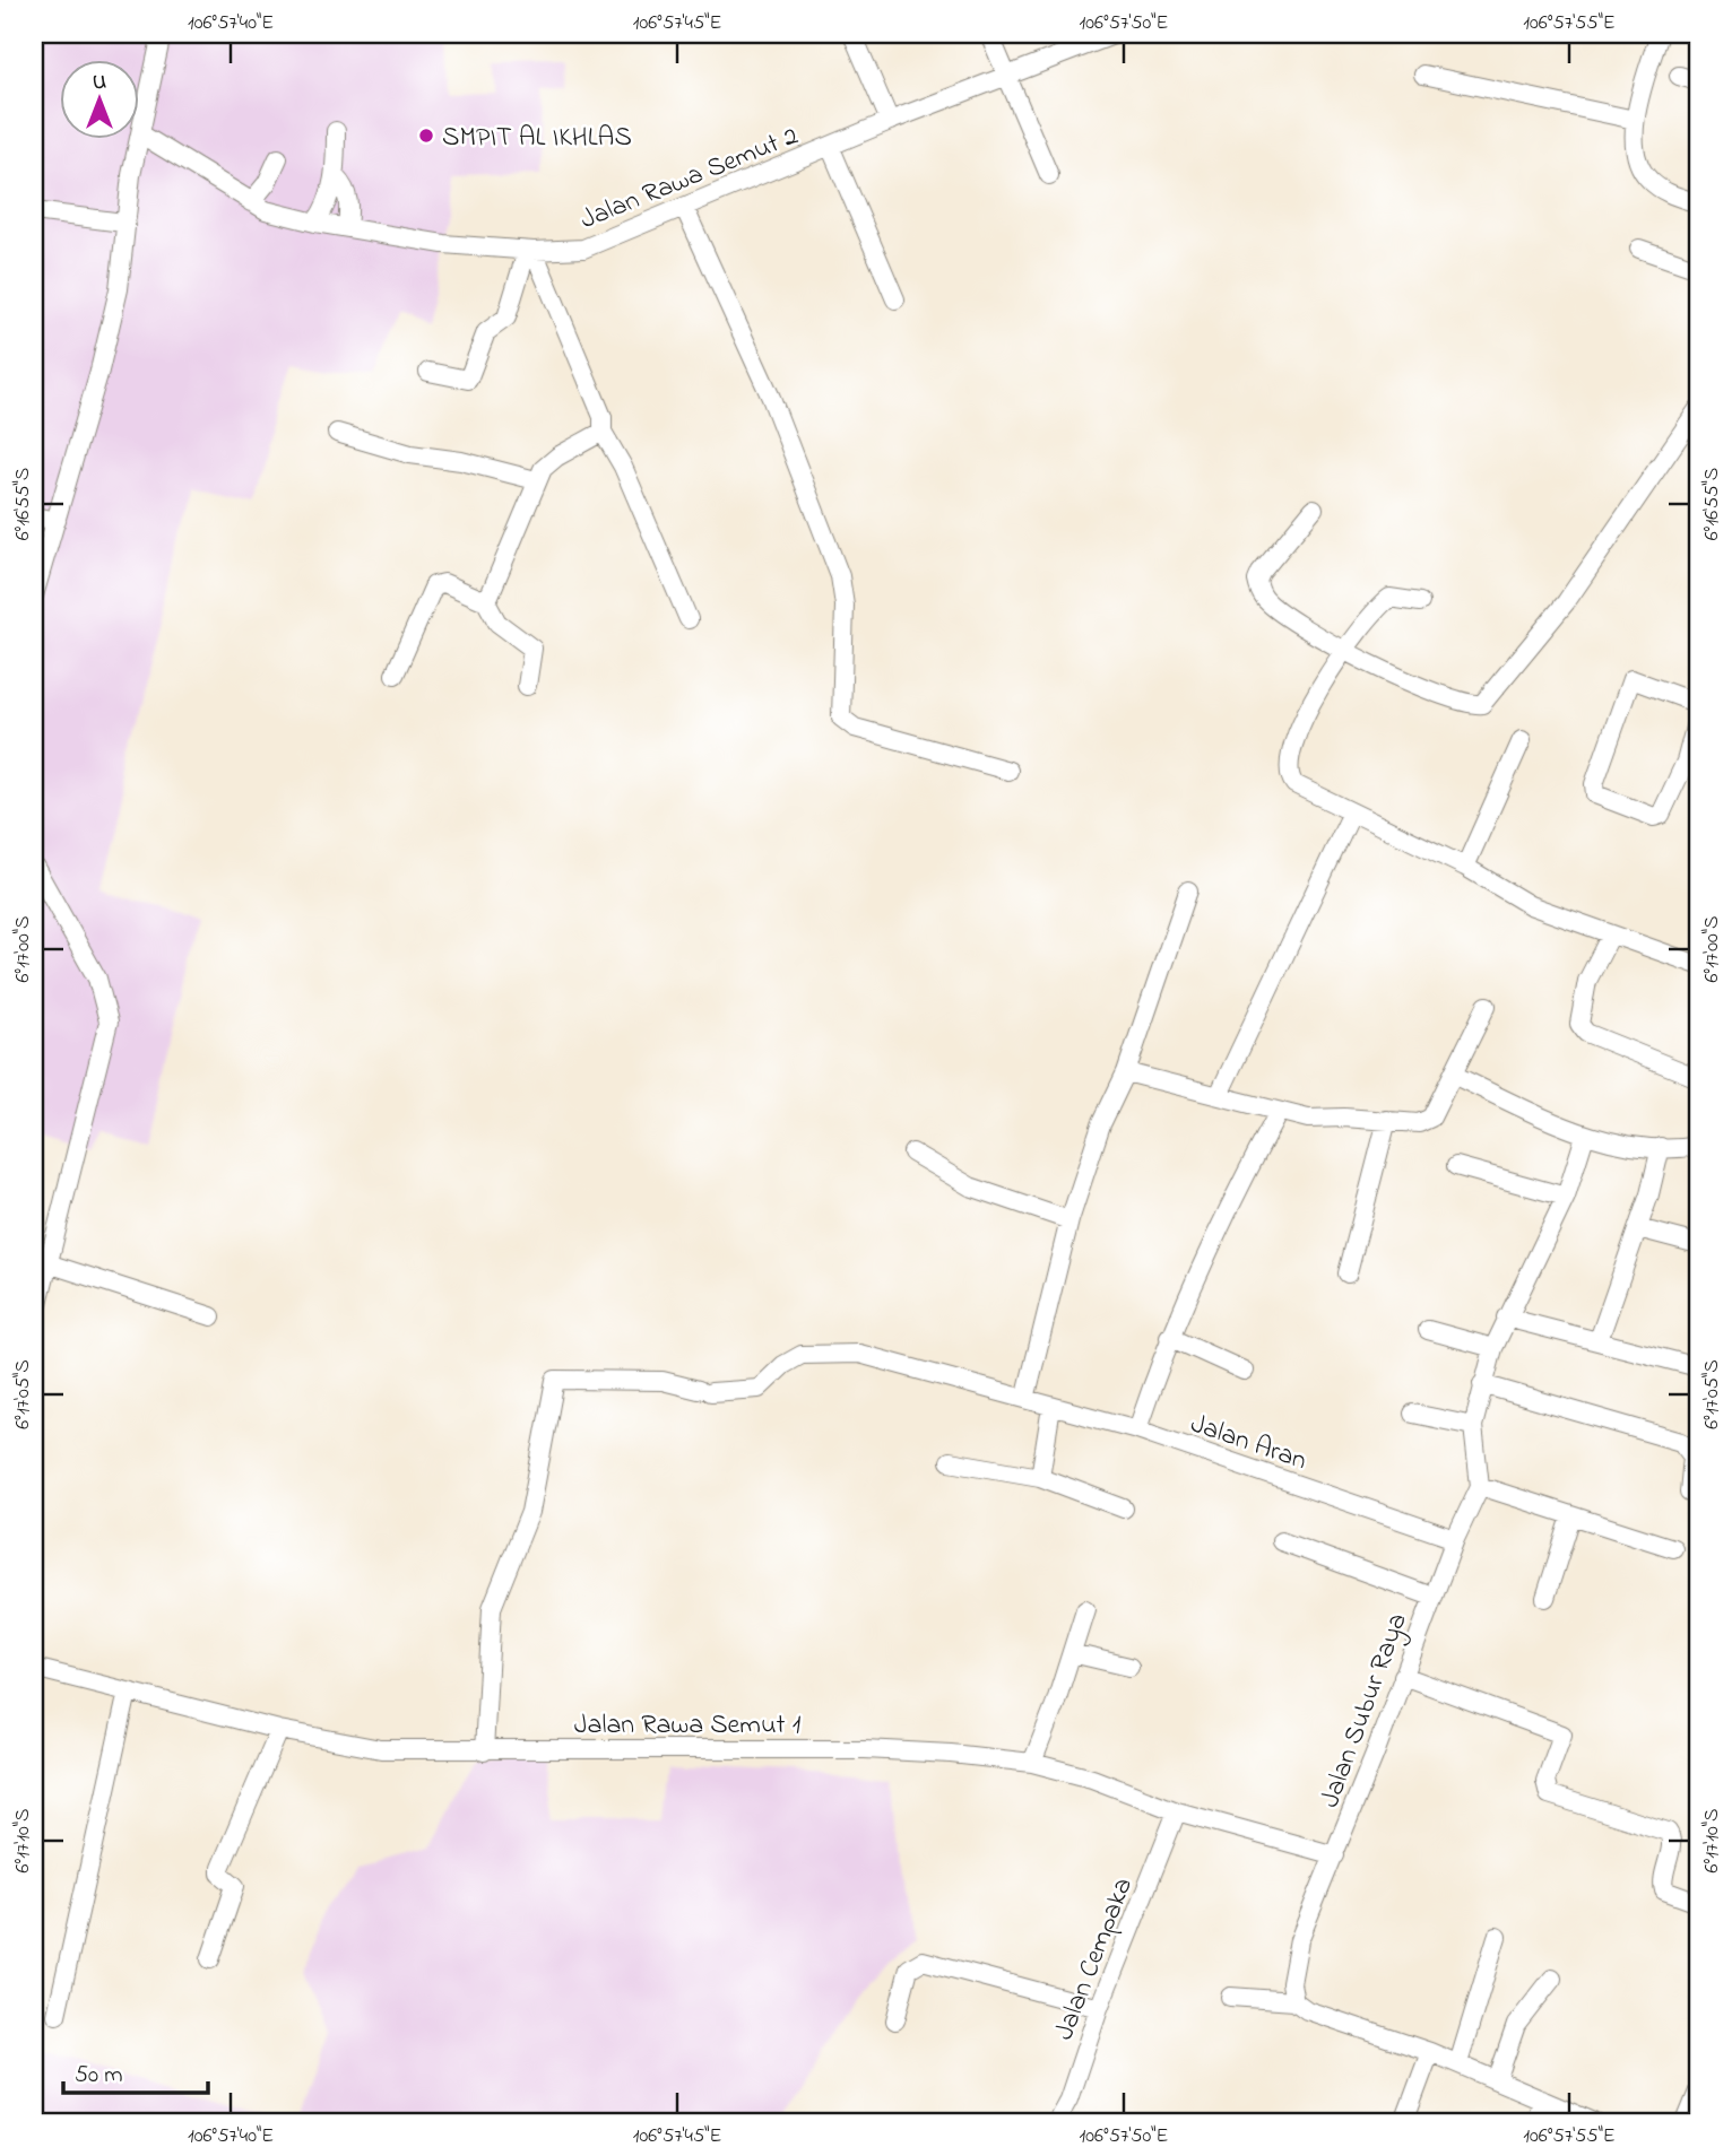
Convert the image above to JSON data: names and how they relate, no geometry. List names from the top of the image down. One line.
{"streets":{"street":["Jalan Rawa Semut 2","Jalan Aran","Jalan Subur Raya","Jalan Rawa Semut 1","Jalan Cempaka"]},"crossings":[["Jalan Aran","Jalan Subur Raya"],["Jalan Aran","Jalan Rawa Semut 1"],["Jalan Subur Raya","Jalan Rawa Semut 1"],["Jalan Rawa Semut 1","Jalan Cempaka"]],"places":["SMPIT AL IKHLAS"],"scale_bar":"50 m","north":"top","coordinates":["106°57'40\"E","106°57'45\"E","106°57'50\"E","106°57'55\"E","6°16'55\"S","6°17'00\"S","6°17'05\"S","6°17'10\"S"]}
